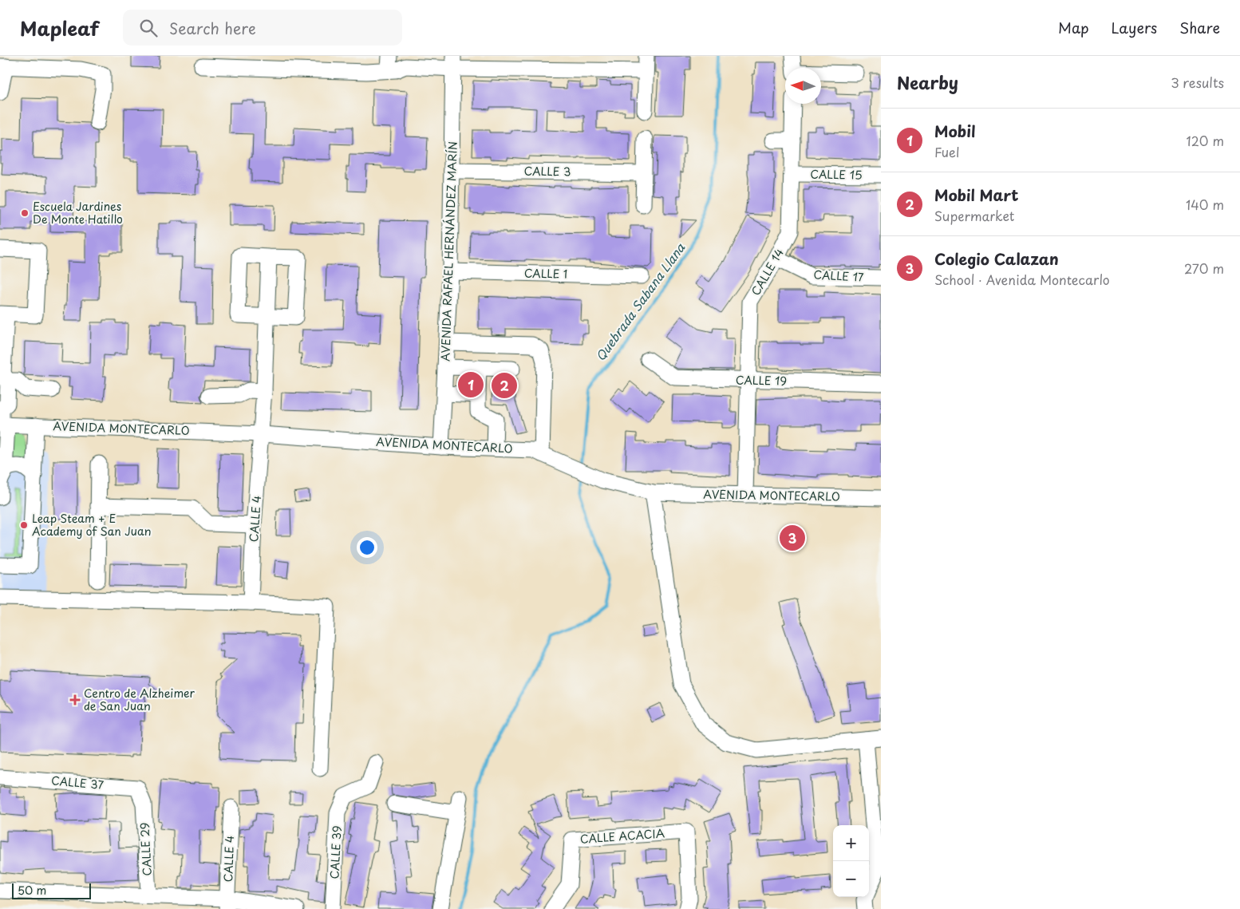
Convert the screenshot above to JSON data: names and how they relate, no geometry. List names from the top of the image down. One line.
{"streets":{"street":["CALLE 3","CALLE 15","AVENIDA RAFAEL HERNÁNDEZ MARÍN","CALLE 14","CALLE 1","CALLE 17","CALLE 19","AVENIDA MONTECARLO","CALLE 4","CALLE 37","CALLE ACACIA","CALLE 29","CALLE 39"]},"crossings":[["CALLE 3","AVENIDA RAFAEL HERNÁNDEZ MARÍN"],["CALLE 15","CALLE 14"],["AVENIDA RAFAEL HERNÁNDEZ MARÍN","CALLE 1"],["AVENIDA RAFAEL HERNÁNDEZ MARÍN","AVENIDA MONTECARLO"],["CALLE 14","CALLE 17"],["CALLE 14","CALLE 19"],["CALLE 14","AVENIDA MONTECARLO"],["AVENIDA MONTECARLO","CALLE 4"],["CALLE 37","CALLE 29"]],"water":["Quebrada Sabana Llana"],"places":{"other":["Escuela Jardines De Monte Hatillo","Leap Steam + E Academy of San Juan"],"health":["Centro de Alzheimer de San Juan"]},"scale_bar":"50 m","north":"left","page":{"header":"Mapleaf","search":"Search here","nav":["Map","Layers","Share"],"heading":["Nearby","3 results"],"list":[{"mark":"1","name":"Mobil","note":"Fuel","value":"120 m"},{"mark":"2","name":"Mobil Mart","note":"Supermarket","value":"140 m"},{"mark":"3","name":"Colegio Calazan","note":"School · Avenida Montecarlo","value":"270 m"}],"pins":["1","2","3"],"map_buttons":["+","−"],"scale":"50 m"}}
